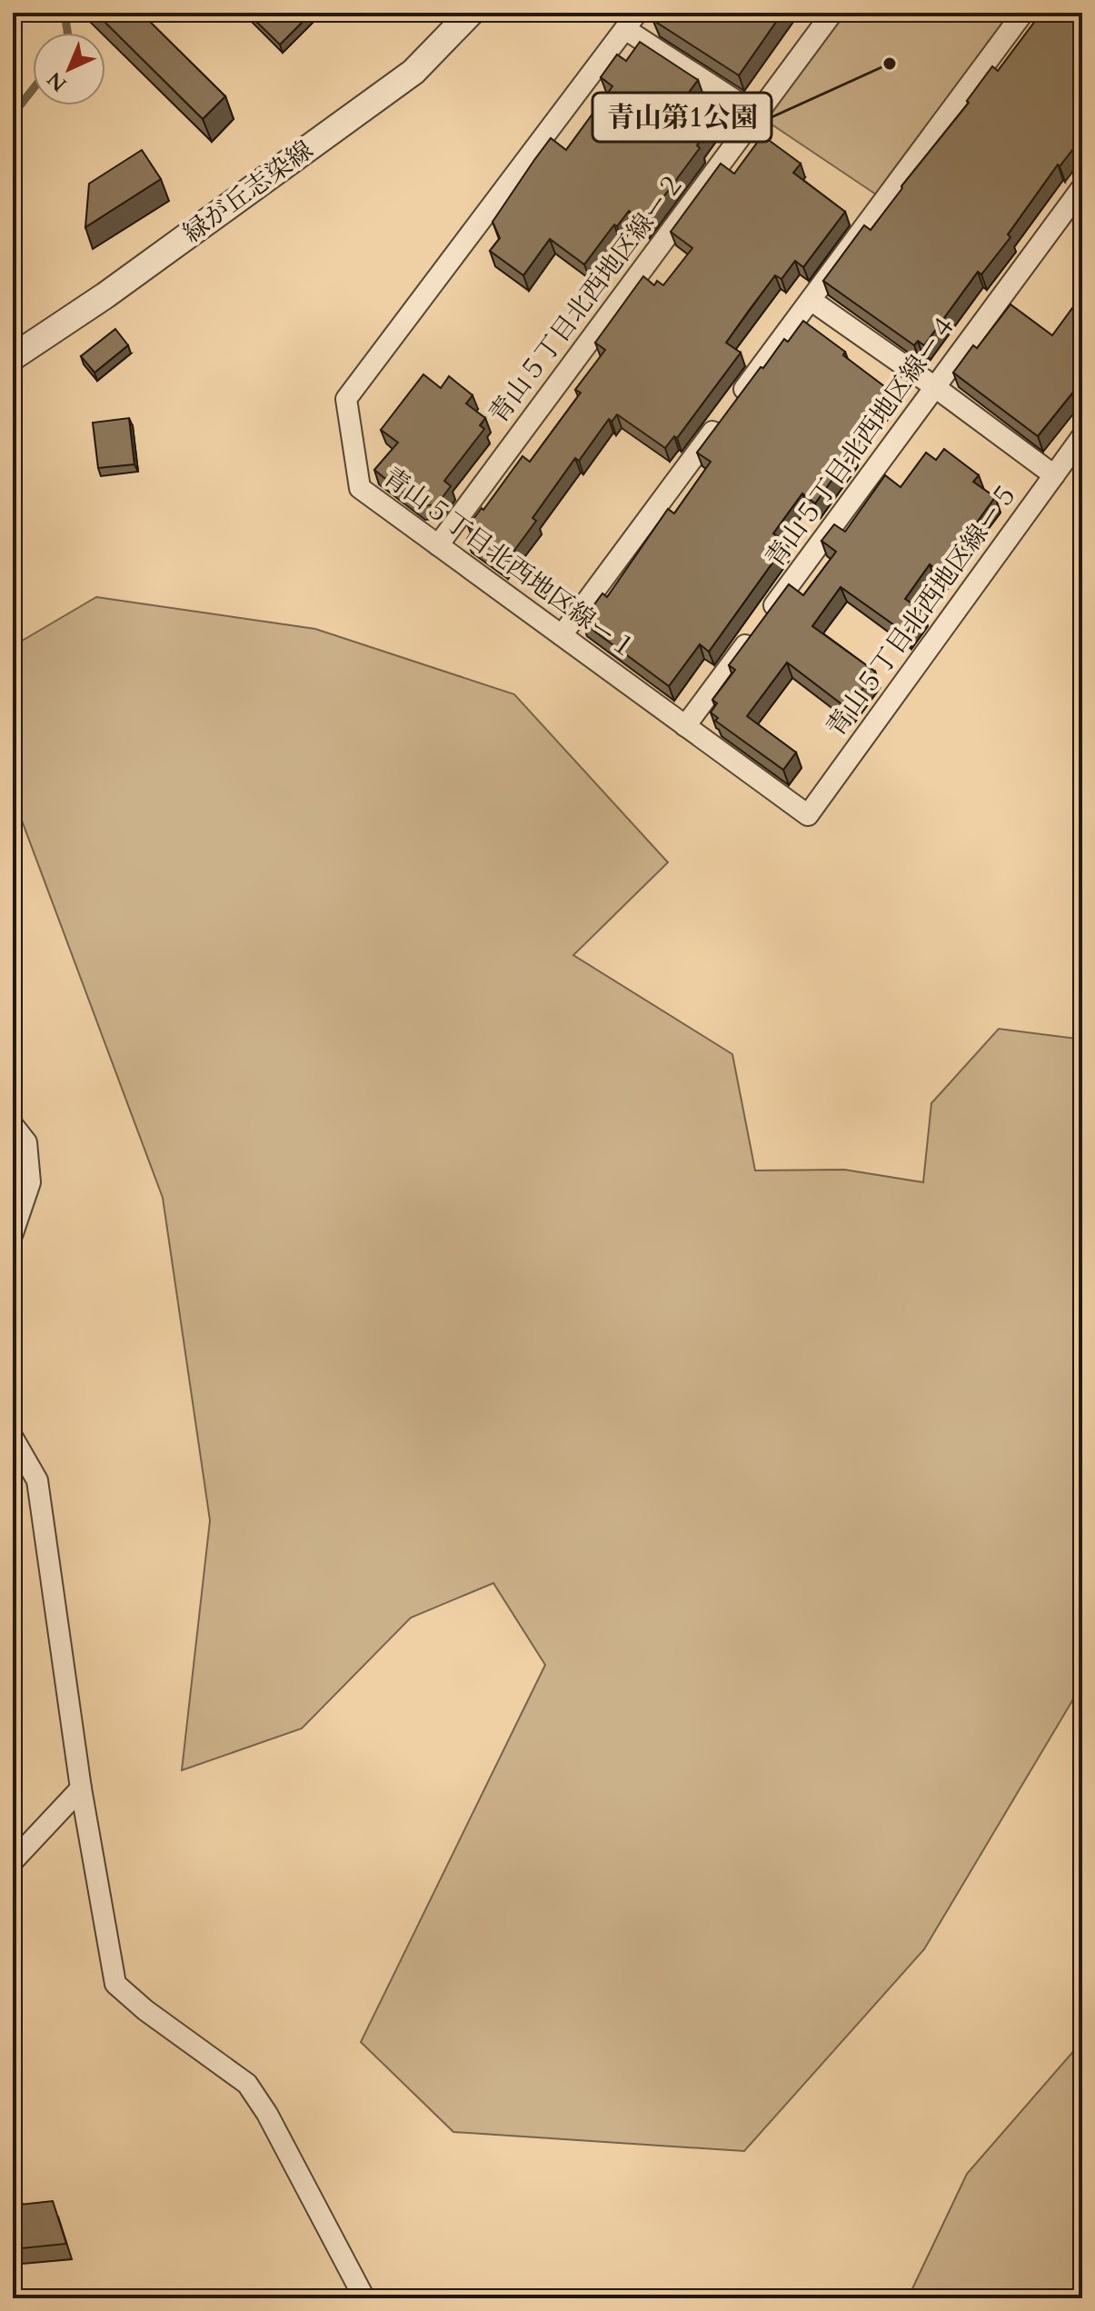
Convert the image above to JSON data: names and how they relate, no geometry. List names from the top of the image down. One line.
{"streets":{"street":["緑が丘志染線","青山５丁目北西地区線ー２","青山５丁目北西地区線ー４","青山５丁目北西地区線ー１","青山５丁目北西地区線ー５"]},"crossings":[["青山５丁目北西地区線ー２","青山５丁目北西地区線ー１"],["青山５丁目北西地区線ー４","青山５丁目北西地区線ー１"],["青山５丁目北西地区線ー１","青山５丁目北西地区線ー５"]],"places":["青山第1公園"],"north":"bottom left"}
